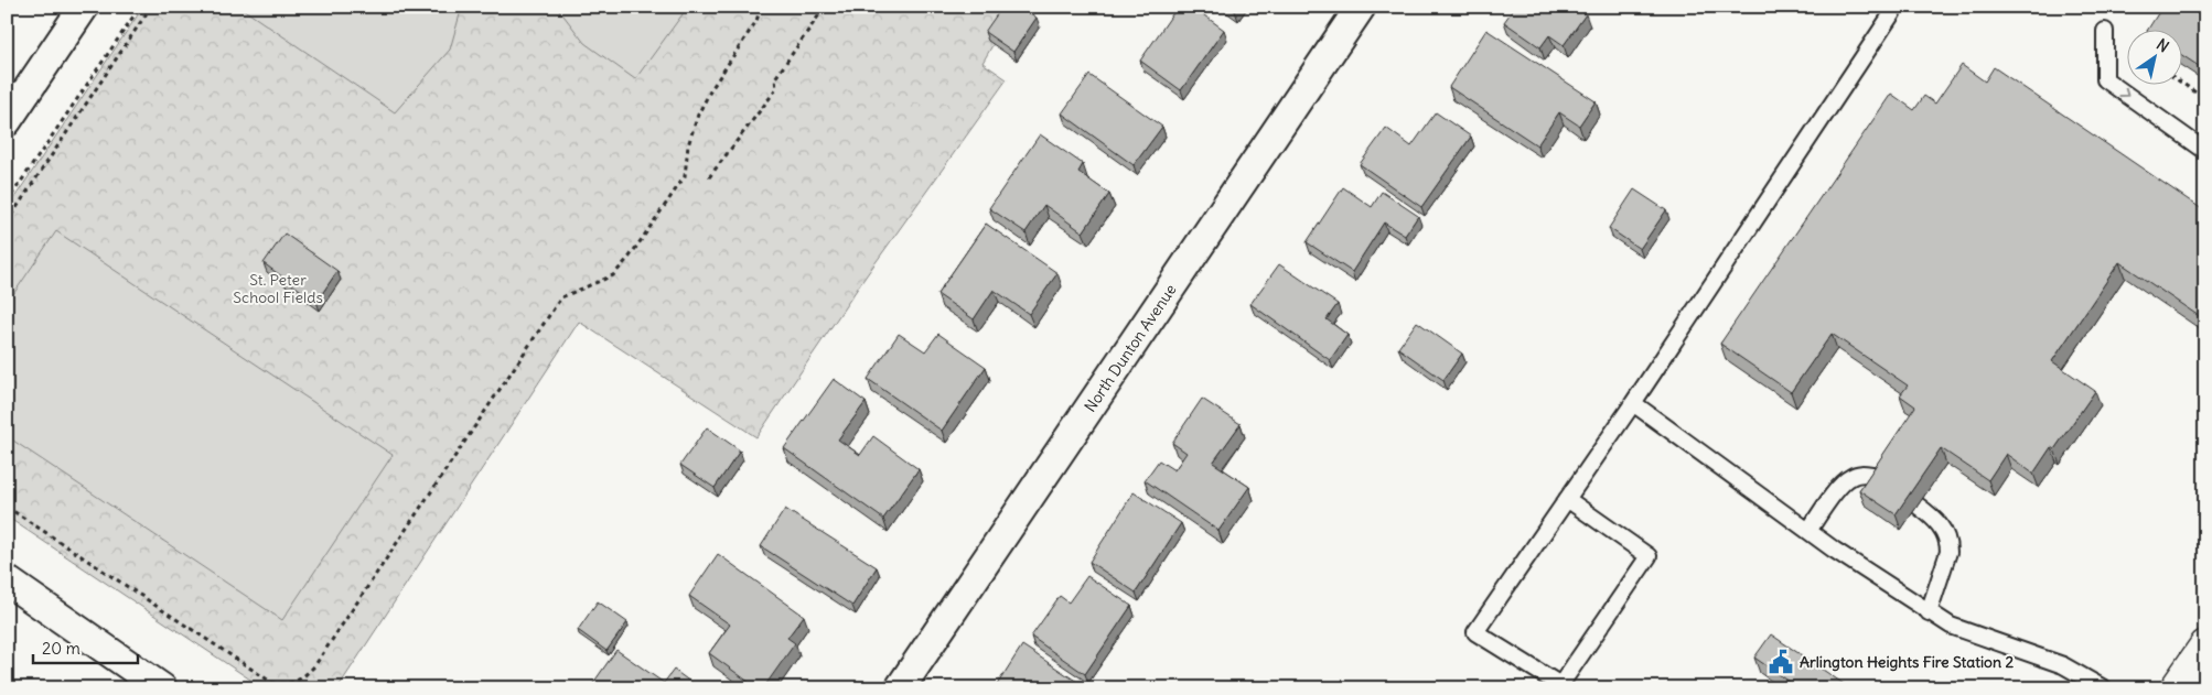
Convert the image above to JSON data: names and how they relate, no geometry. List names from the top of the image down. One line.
{"streets":{"street":["North Dunton Avenue"]},"parks":["St. Peter School Fields"],"places":{"public building":["Arlington Heights Fire Station 2"]},"scale_bar":"20 m","north":"top right"}
